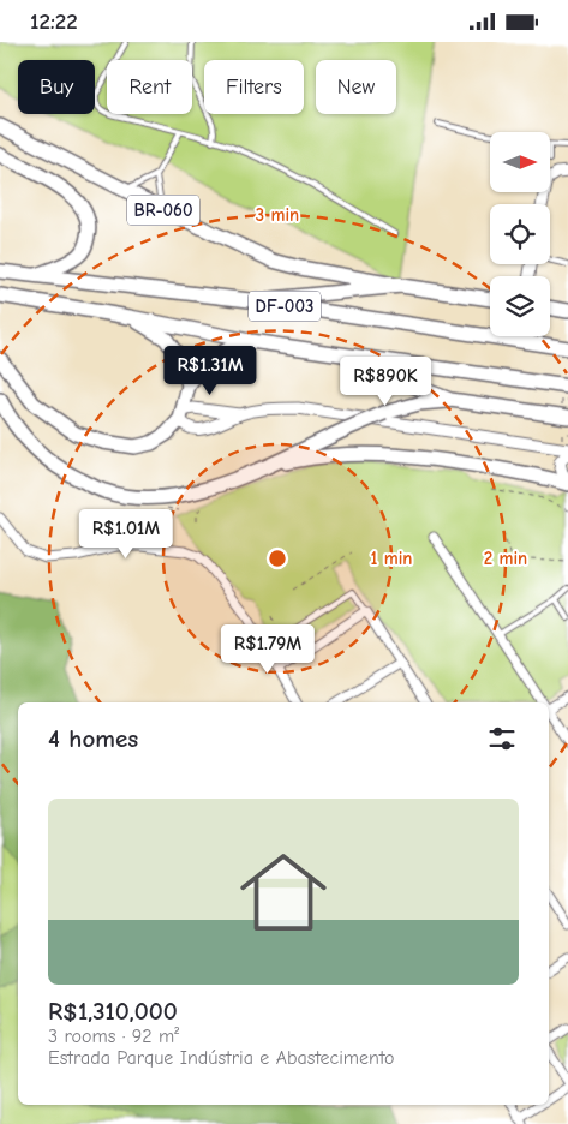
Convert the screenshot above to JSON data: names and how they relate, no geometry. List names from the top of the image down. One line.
{"streets":{"main road":["BR-060","DF-003"]},"north":"right","page":{"status":"12:22","chip":["Buy","Rent","Filters","New"],"price":["R$1.31M","R$890K","R$1.01M","R$1.79M"],"heading":"4 homes","list":[{"name":"R$1,310,000","note":"3 rooms · 92 m² · Estrada Parque Indústria e Abastecimento"}]},"rings":["3 min","1 min","2 min"]}
